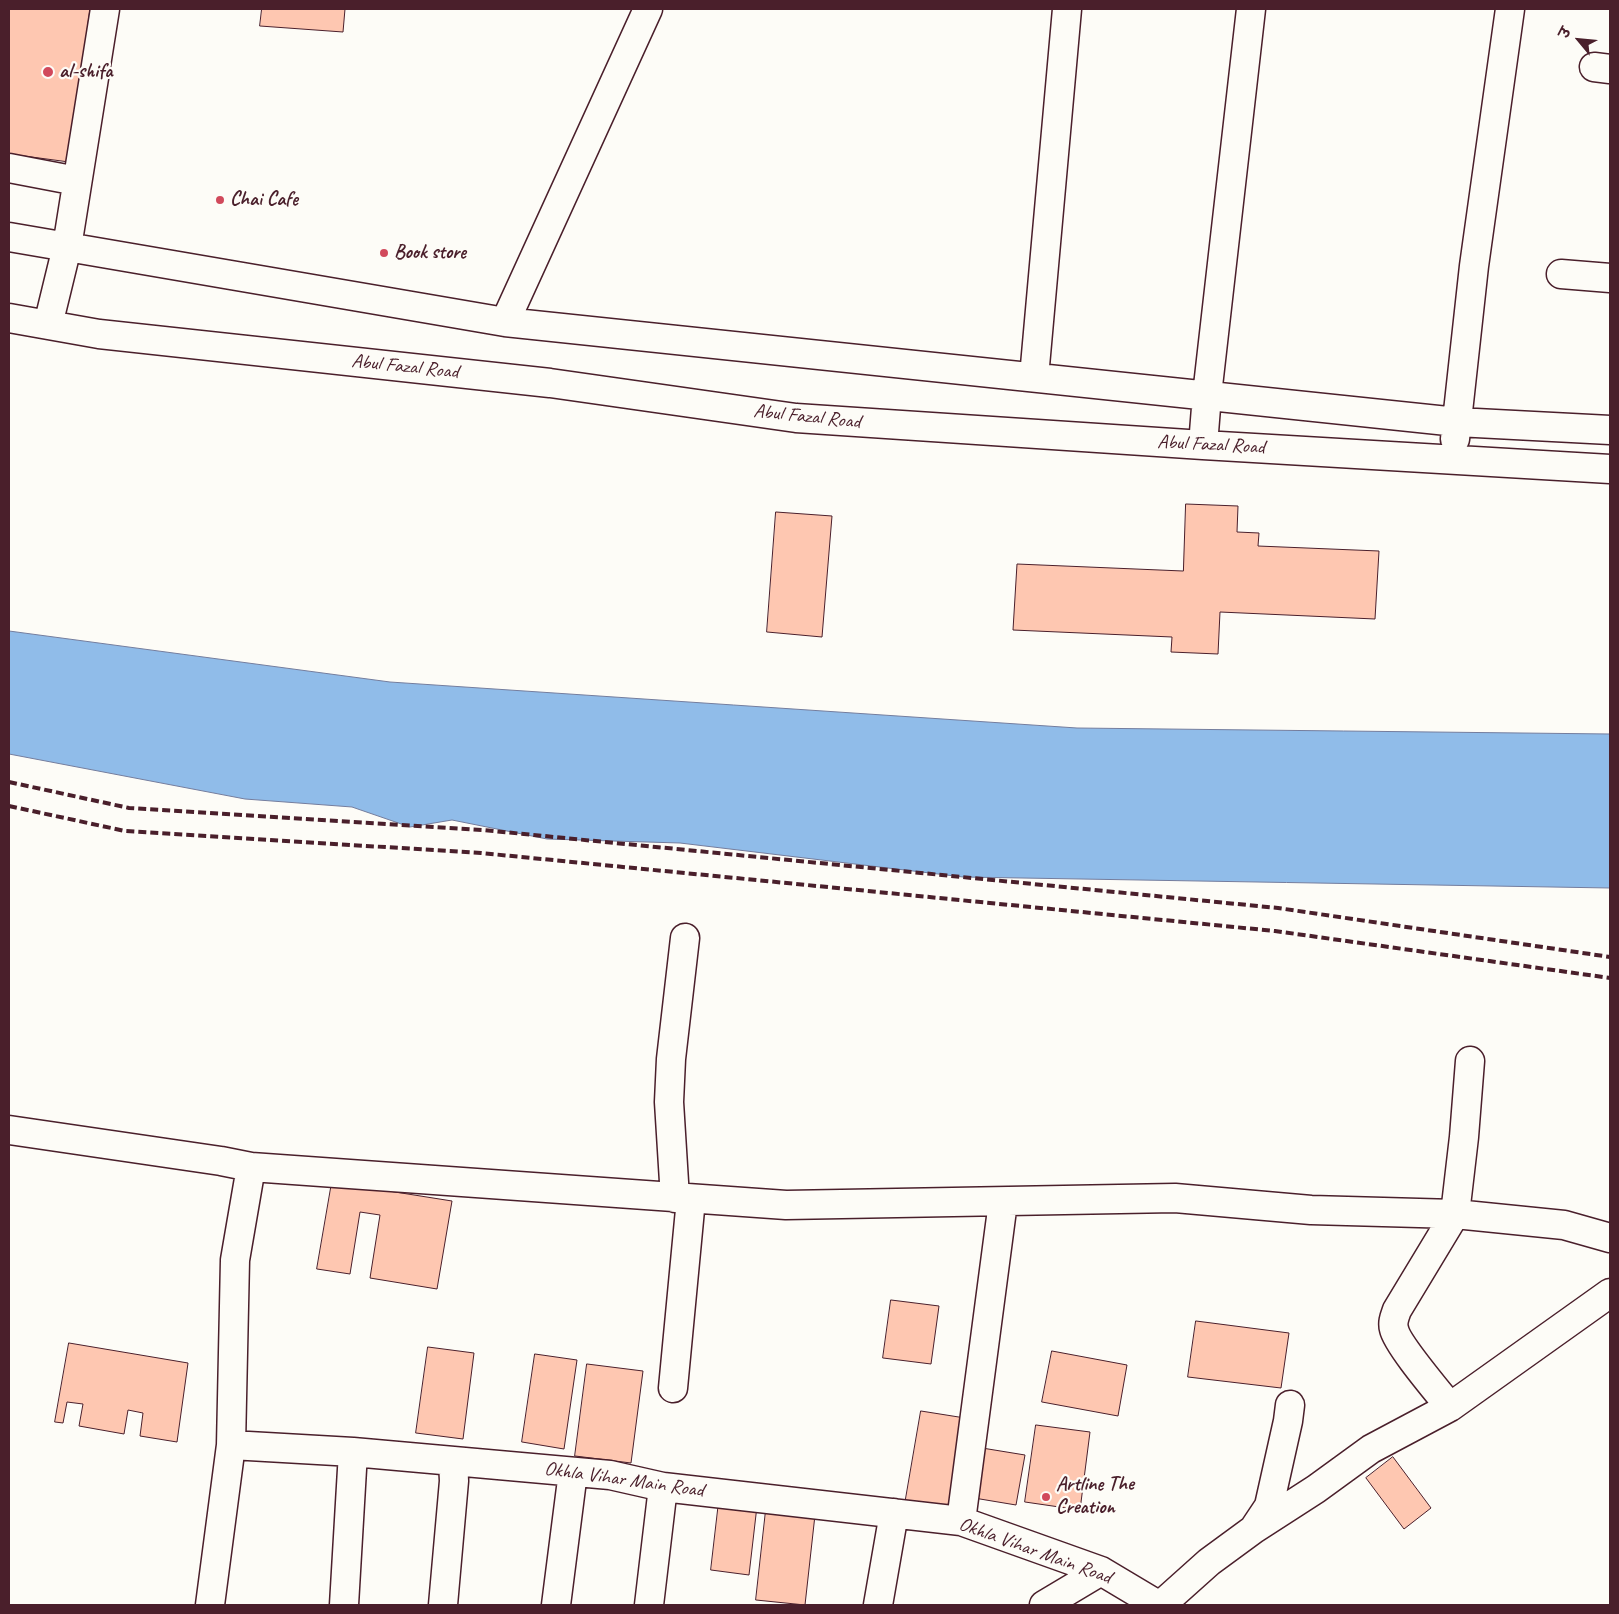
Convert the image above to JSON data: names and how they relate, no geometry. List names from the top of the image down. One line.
{"streets":{"street":["Abul Fazal Road","Okhla Vihar Main Road"]},"places":["al-shifa","Chai Cafe","Book store","Artline The Creation"],"north":"top left"}
